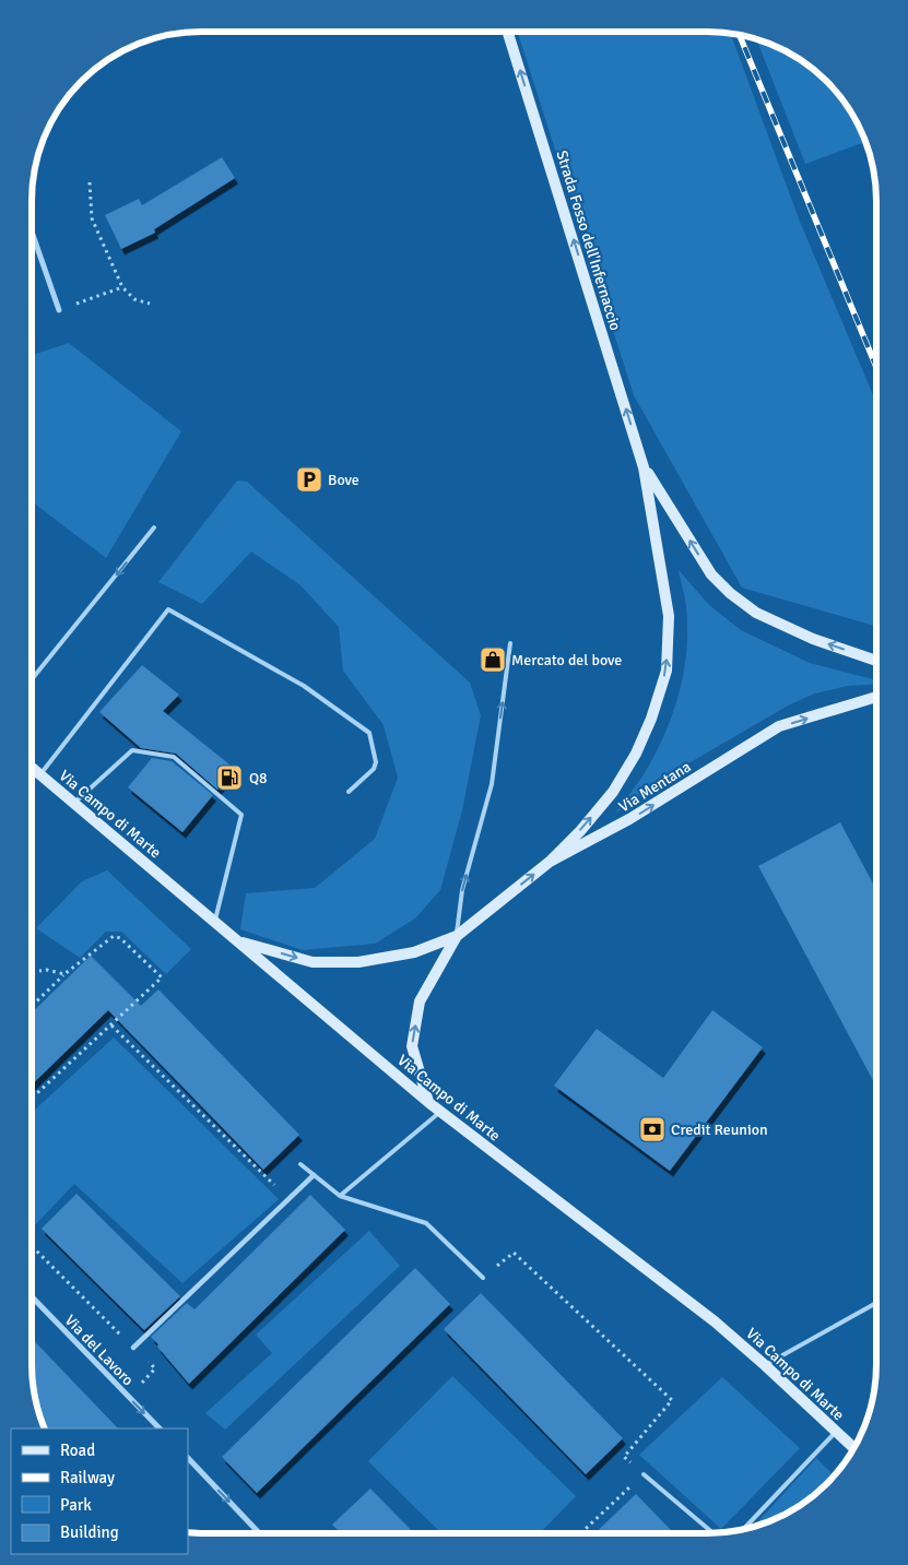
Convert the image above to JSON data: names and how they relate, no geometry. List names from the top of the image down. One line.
{"streets":{"main road":["Strada Fosso dell'Infernaccio","Via Mentana","Via Campo di Marte"],"street":["Via del Lavoro"]},"crossings":[["Via Mentana","Via Campo di Marte"]],"one_way":["Strada Fosso dell'Infernaccio","Via Mentana","Via del Lavoro"],"places":{"parking":["Bove"],"shop":["Mercato del bove"],"fuel station":["Q8"],"bank":["Credit Reunion"]},"legend":["Road","Railway","Park","Building"]}
